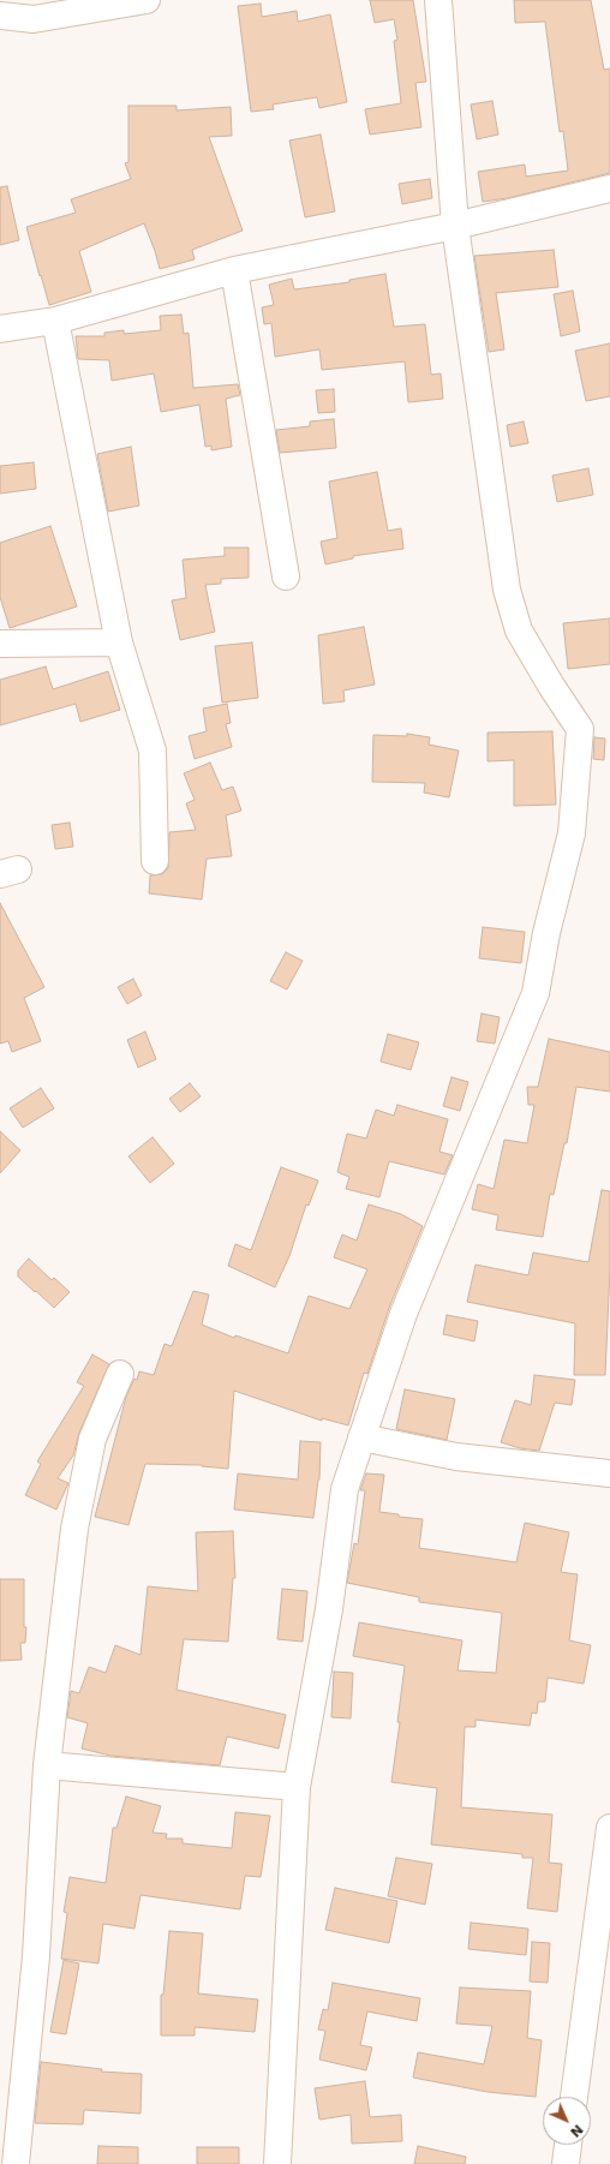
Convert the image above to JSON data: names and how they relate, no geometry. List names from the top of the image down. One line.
{"north":"bottom right"}
